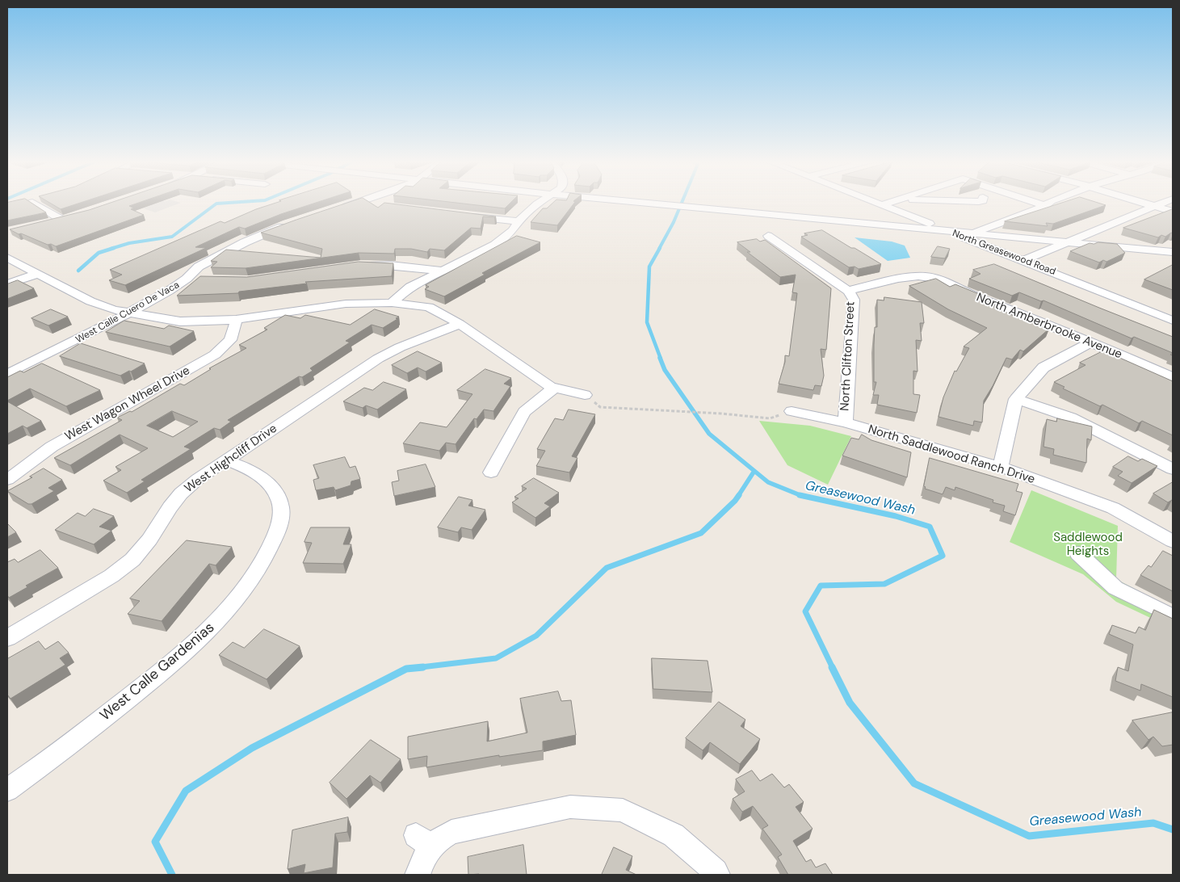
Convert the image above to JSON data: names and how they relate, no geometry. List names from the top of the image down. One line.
{"streets":{"street":["North Greasewood Road","West Calle Cuero De Vaca","North Amberbrooke Avenue","North Clifton Street","West Wagon Wheel Drive","North Saddlewood Ranch Drive","West Highcliff Drive","West Calle Gardenias"]},"crossings":[["North Amberbrooke Avenue","North Clifton Street"],["North Clifton Street","North Saddlewood Ranch Drive"],["West Highcliff Drive","West Calle Gardenias"]],"water":["Greasewood Wash"],"parks":["Saddlewood Heights"]}
